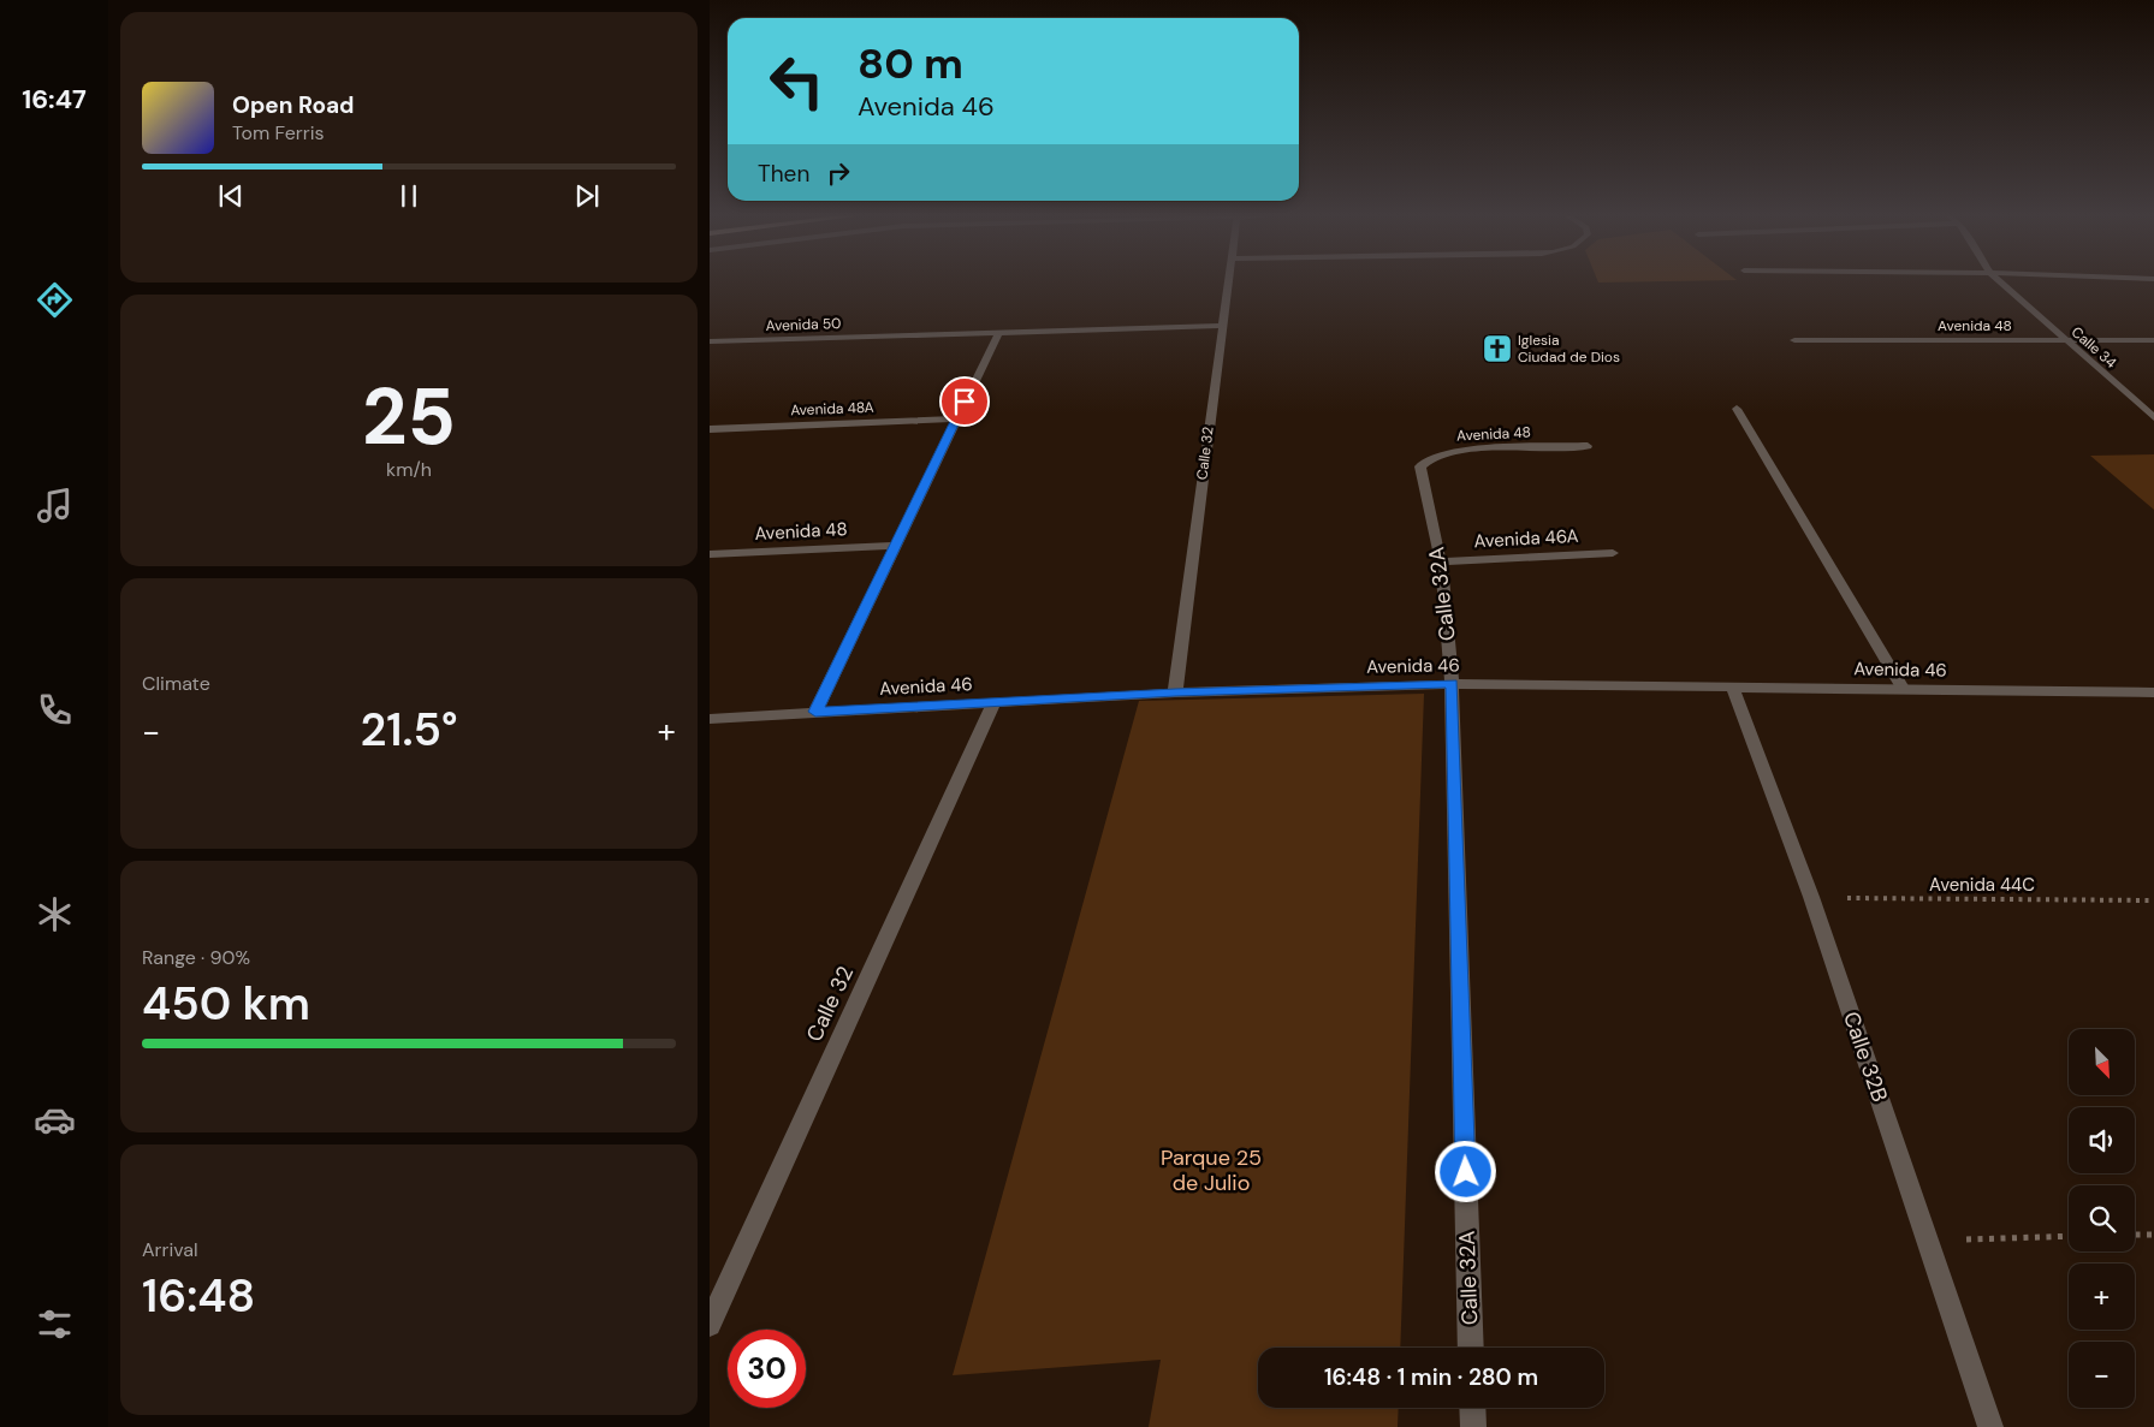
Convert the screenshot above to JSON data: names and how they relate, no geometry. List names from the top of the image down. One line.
{"streets":{"street":["Avenida 50","Avenida 48","Calle 34","Avenida 48A","Calle 32","Avenida 46A","Calle 32A","Avenida 46","Calle 32B"],"path":["Avenida 44C"]},"crossings":[["Avenida 50","Calle 32"],["Avenida 48","Calle 34"],["Avenida 48","Calle 32A"],["Calle 32","Avenida 46"],["Avenida 46A","Calle 32A"],["Calle 32A","Avenida 46"],["Avenida 46","Calle 32B"],["Avenida 44C","Calle 32B"]],"parks":["Parque 25 de Julio"],"places":{"church":["Iglesia Ciudad de Dios"]},"north":"bottom right","page":{"tabs":"16:47","turn":["80 m","Avenida 46"],"song":["Open Road","Tom Ferris"],"then":"Then","tile":[["25","km/h"],"Climate",["Range · 90%","450 km"],["Arrival","16:48"]],"heat":["−","21.5°","+"],"map_buttons":["+","−"],"limit":"30","trip":"16:48 · 1 min · 280 m"}}
